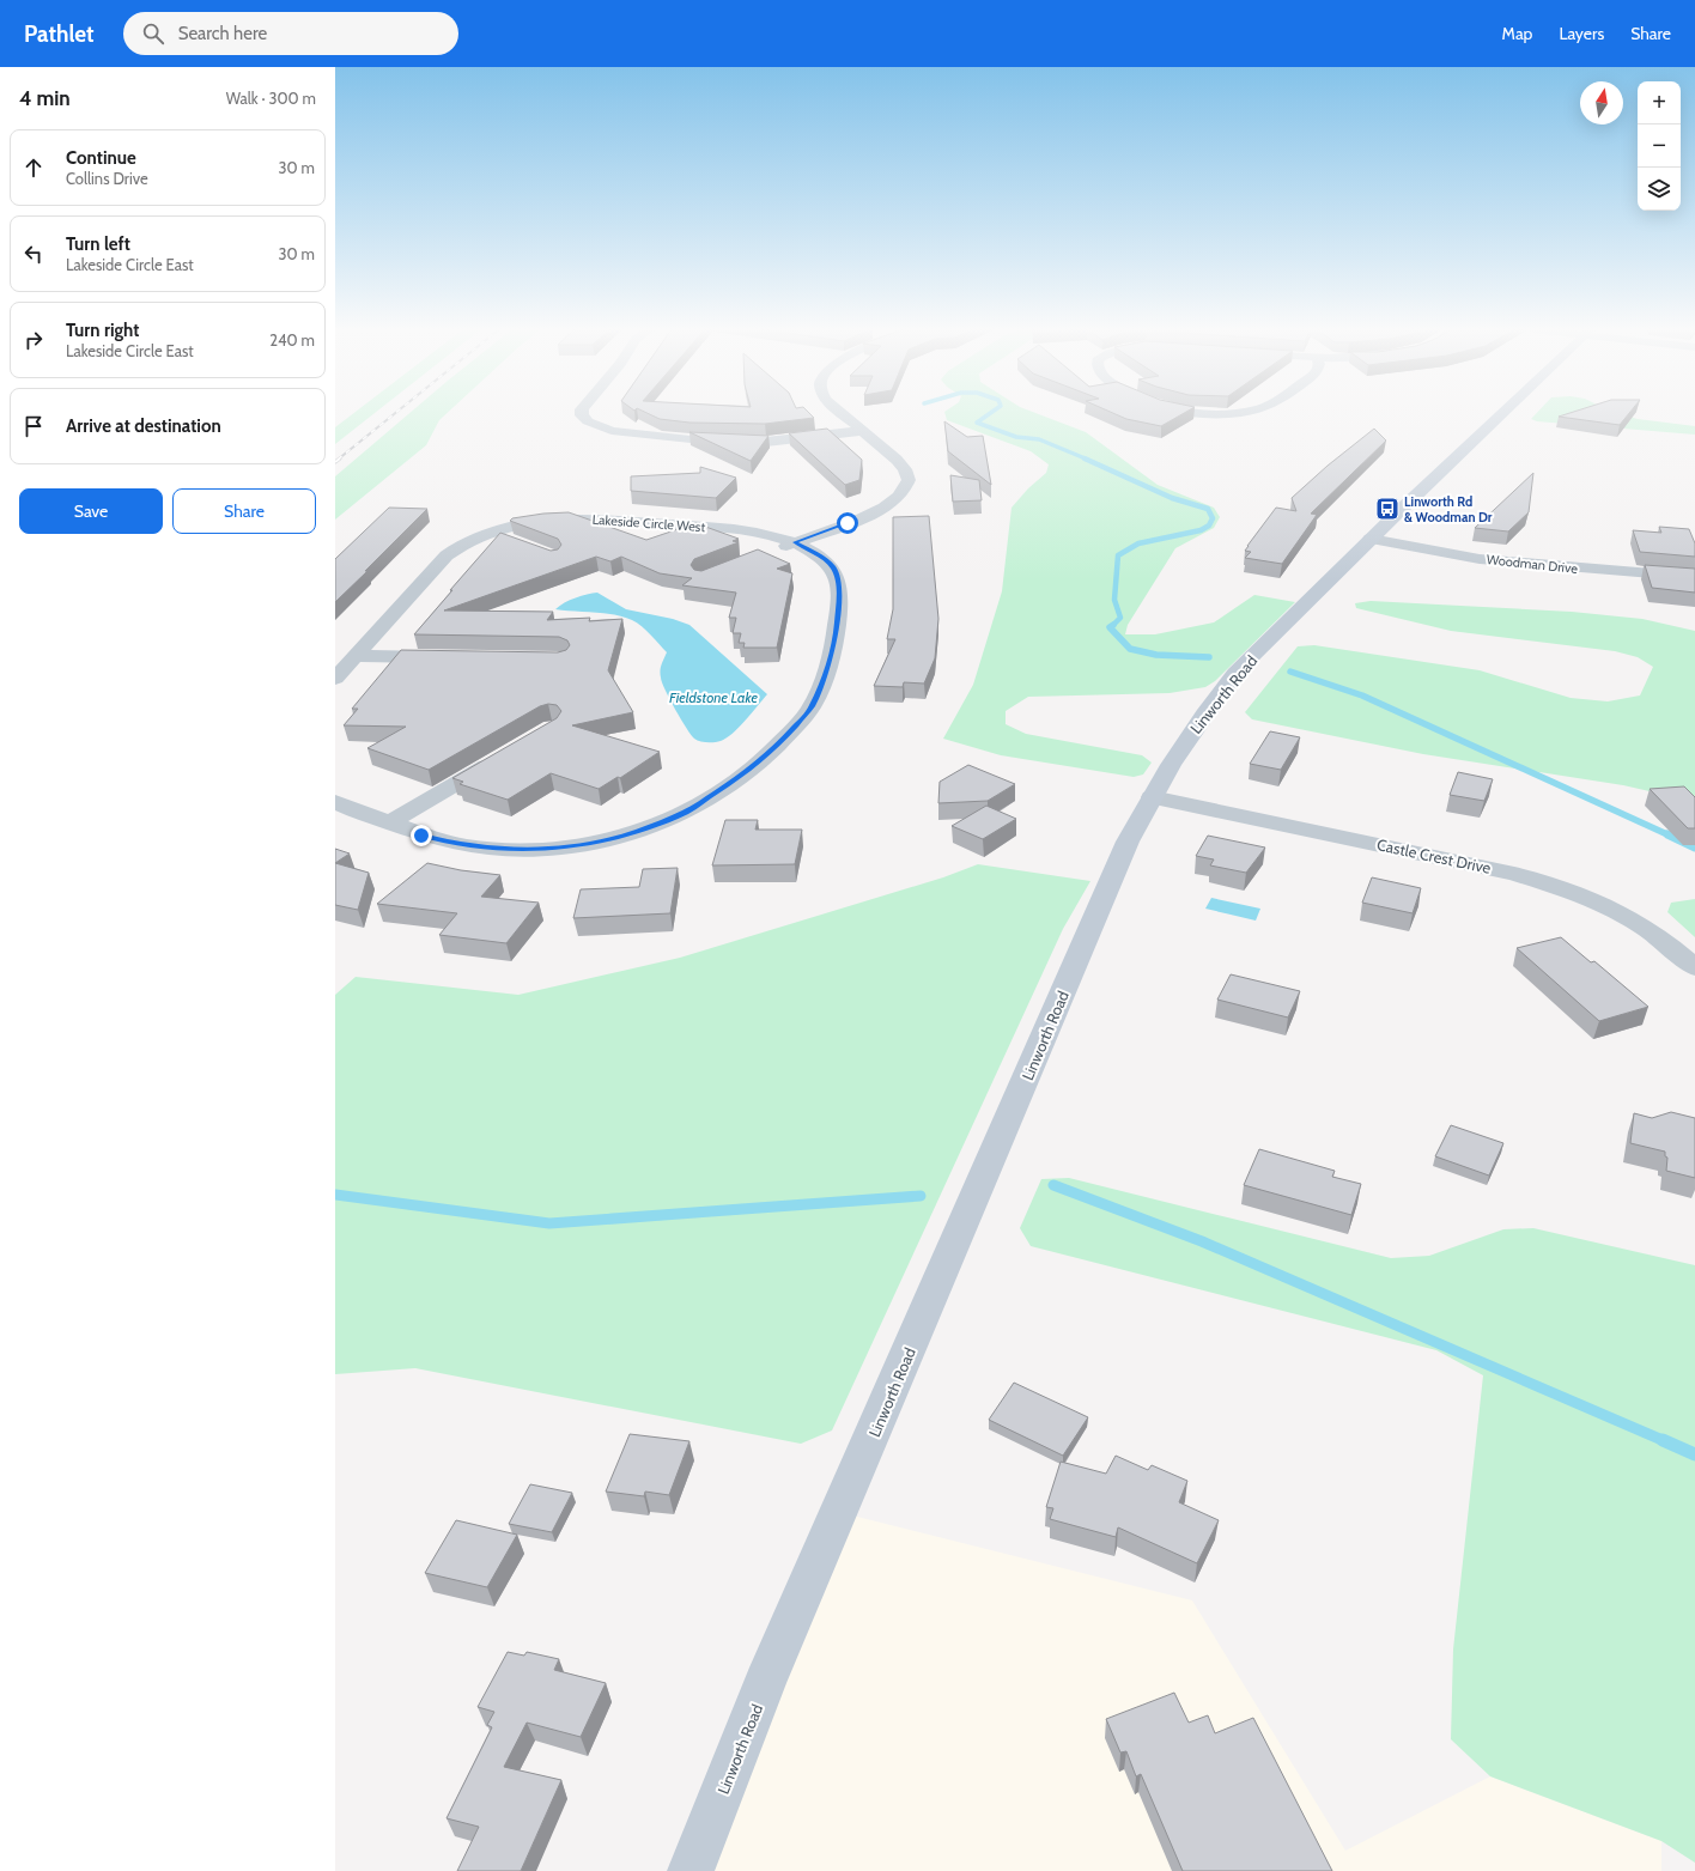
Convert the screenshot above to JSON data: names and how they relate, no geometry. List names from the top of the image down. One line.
{"streets":{"main road":["Linworth Road"],"street":["Lakeside Circle West","Woodman Drive","Castle Crest Drive"]},"crossings":[["Woodman Drive","Linworth Road"],["Linworth Road","Castle Crest Drive"]],"water":["Fieldstone Lake"],"places":{"bus stop":["Linworth Rd & Woodman Dr"]},"north":"top","page":{"header":"Pathlet","search":"Search here","nav":["Map","Layers","Share"],"heading":["4 min","Walk · 300 m"],"map_buttons":["+","−"],"list":[["Continue","Collins Drive","30 m"],["Turn left","Lakeside Circle East","30 m"],["Turn right","Lakeside Circle East","240 m"],"Arrive at destination"],"buttons":["Save","Share"]}}
